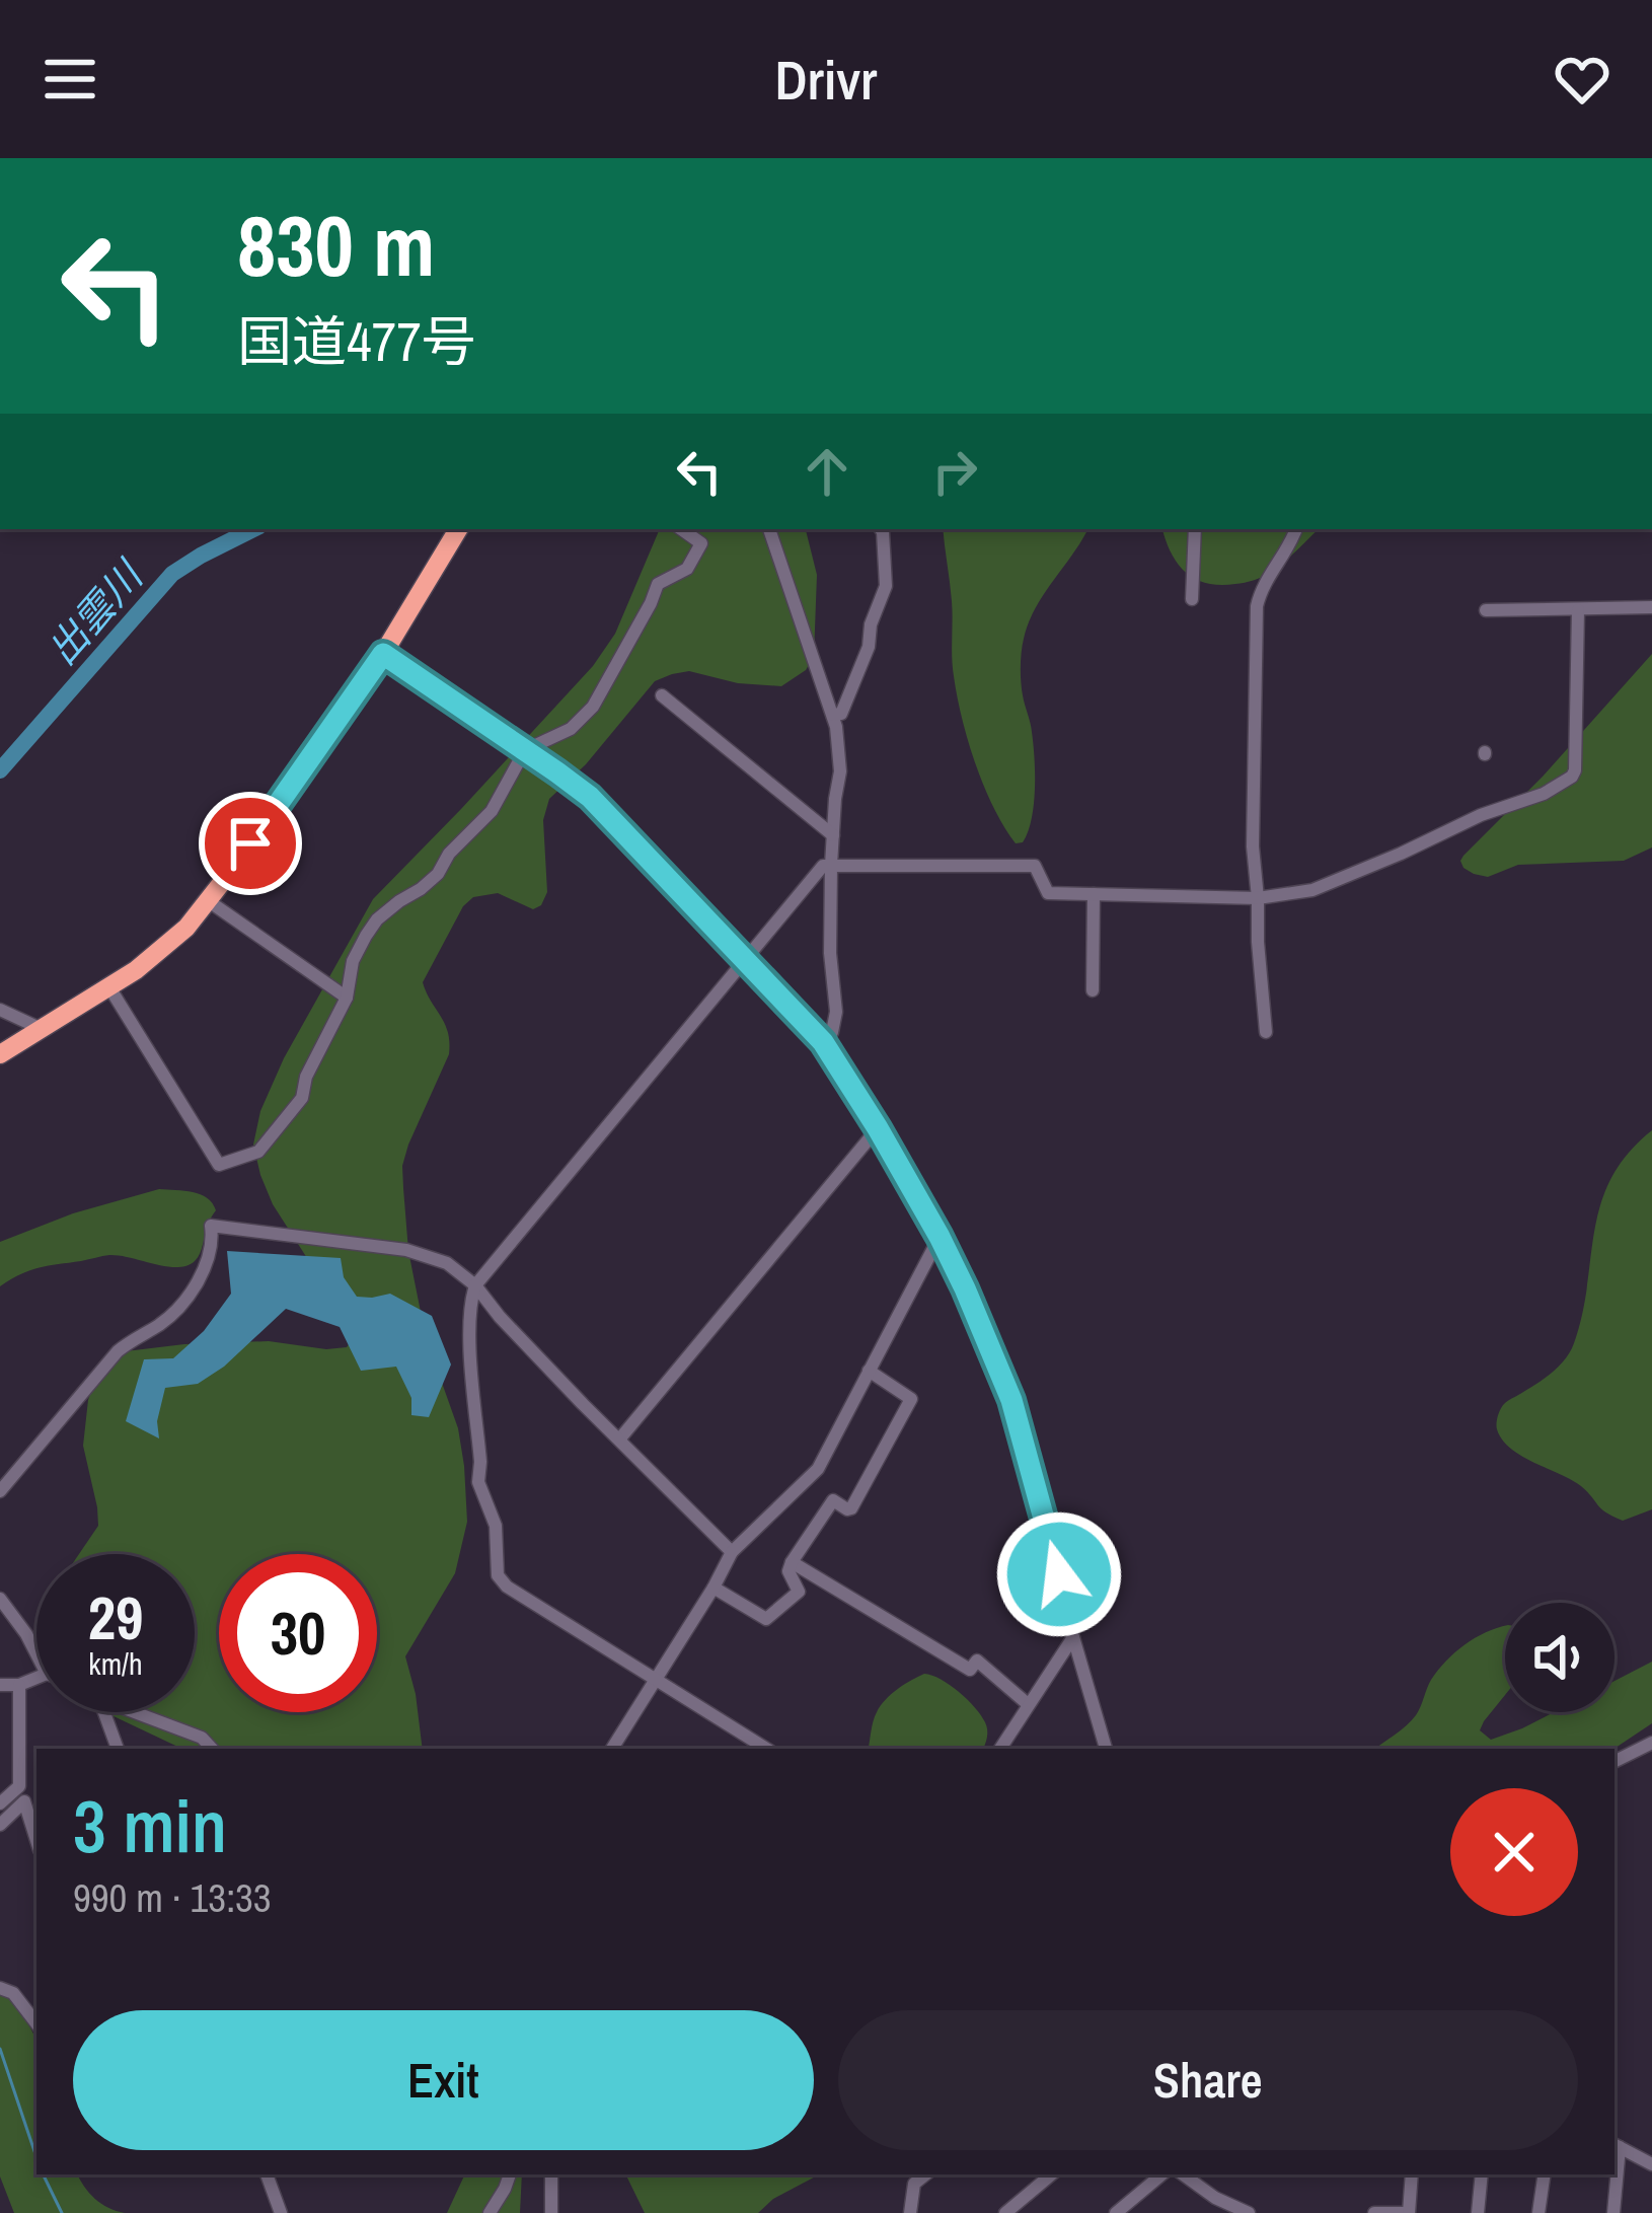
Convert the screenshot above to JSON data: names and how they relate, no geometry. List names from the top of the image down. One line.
{"water":["出雲川"],"page":{"header":"Drivr","turn":["830 m","国道477号"],"speed":"29 km/h","limit":"30","heading":["3 min","990 m · 13:33"],"buttons":["Exit","Share"]}}
